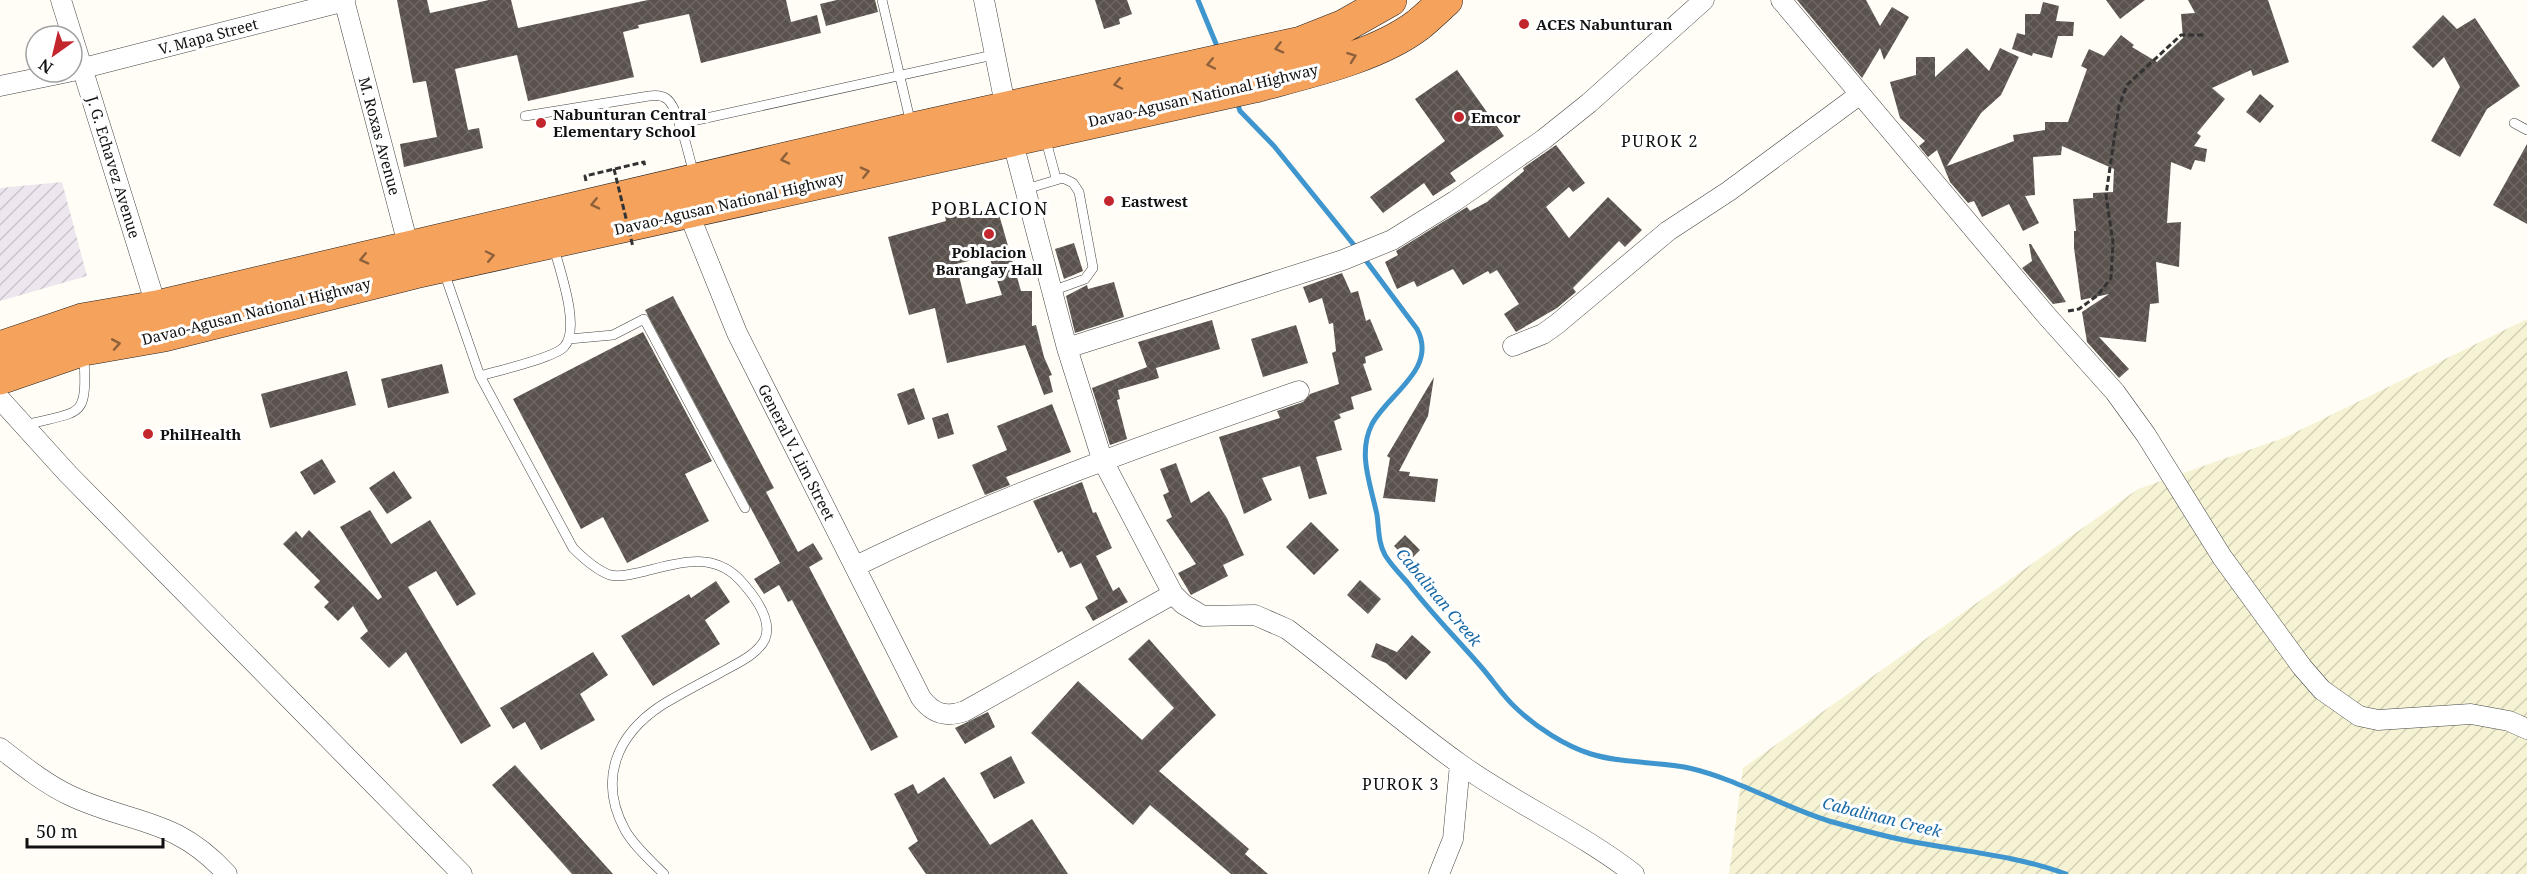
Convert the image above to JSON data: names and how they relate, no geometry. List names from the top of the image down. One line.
{"streets":{"highway":["Davao-Agusan National Highway"],"street":["V. Mapa Street","M. Roxas Avenue","J. G. Echavez Avenue","General V. Lim Street"]},"crossings":[["V. Mapa Street","M. Roxas Avenue"],["Davao-Agusan National Highway","M. Roxas Avenue"],["Davao-Agusan National Highway","J. G. Echavez Avenue"],["Davao-Agusan National Highway","General V. Lim Street"]],"districts":["PUROK 2","POBLACION","PUROK 3"],"water":["Cabalinan Creek"],"places":["ACES Nabunturan","Emcor","Nabunturan Central Elementary School","Eastwest","Poblacion Barangay Hall","PhilHealth"],"scale_bar":"50 m","north":"bottom left"}
